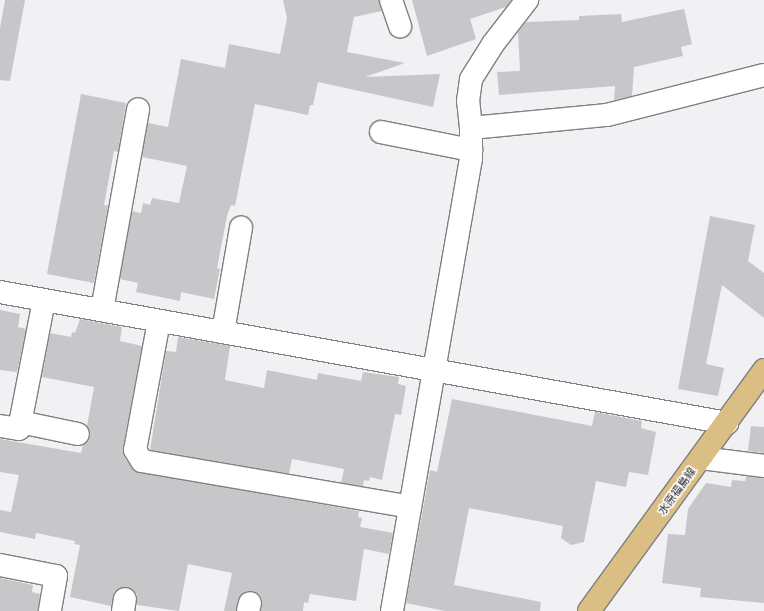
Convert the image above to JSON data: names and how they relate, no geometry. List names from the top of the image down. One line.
{"streets":{"main road":["水原福島線"]}}
